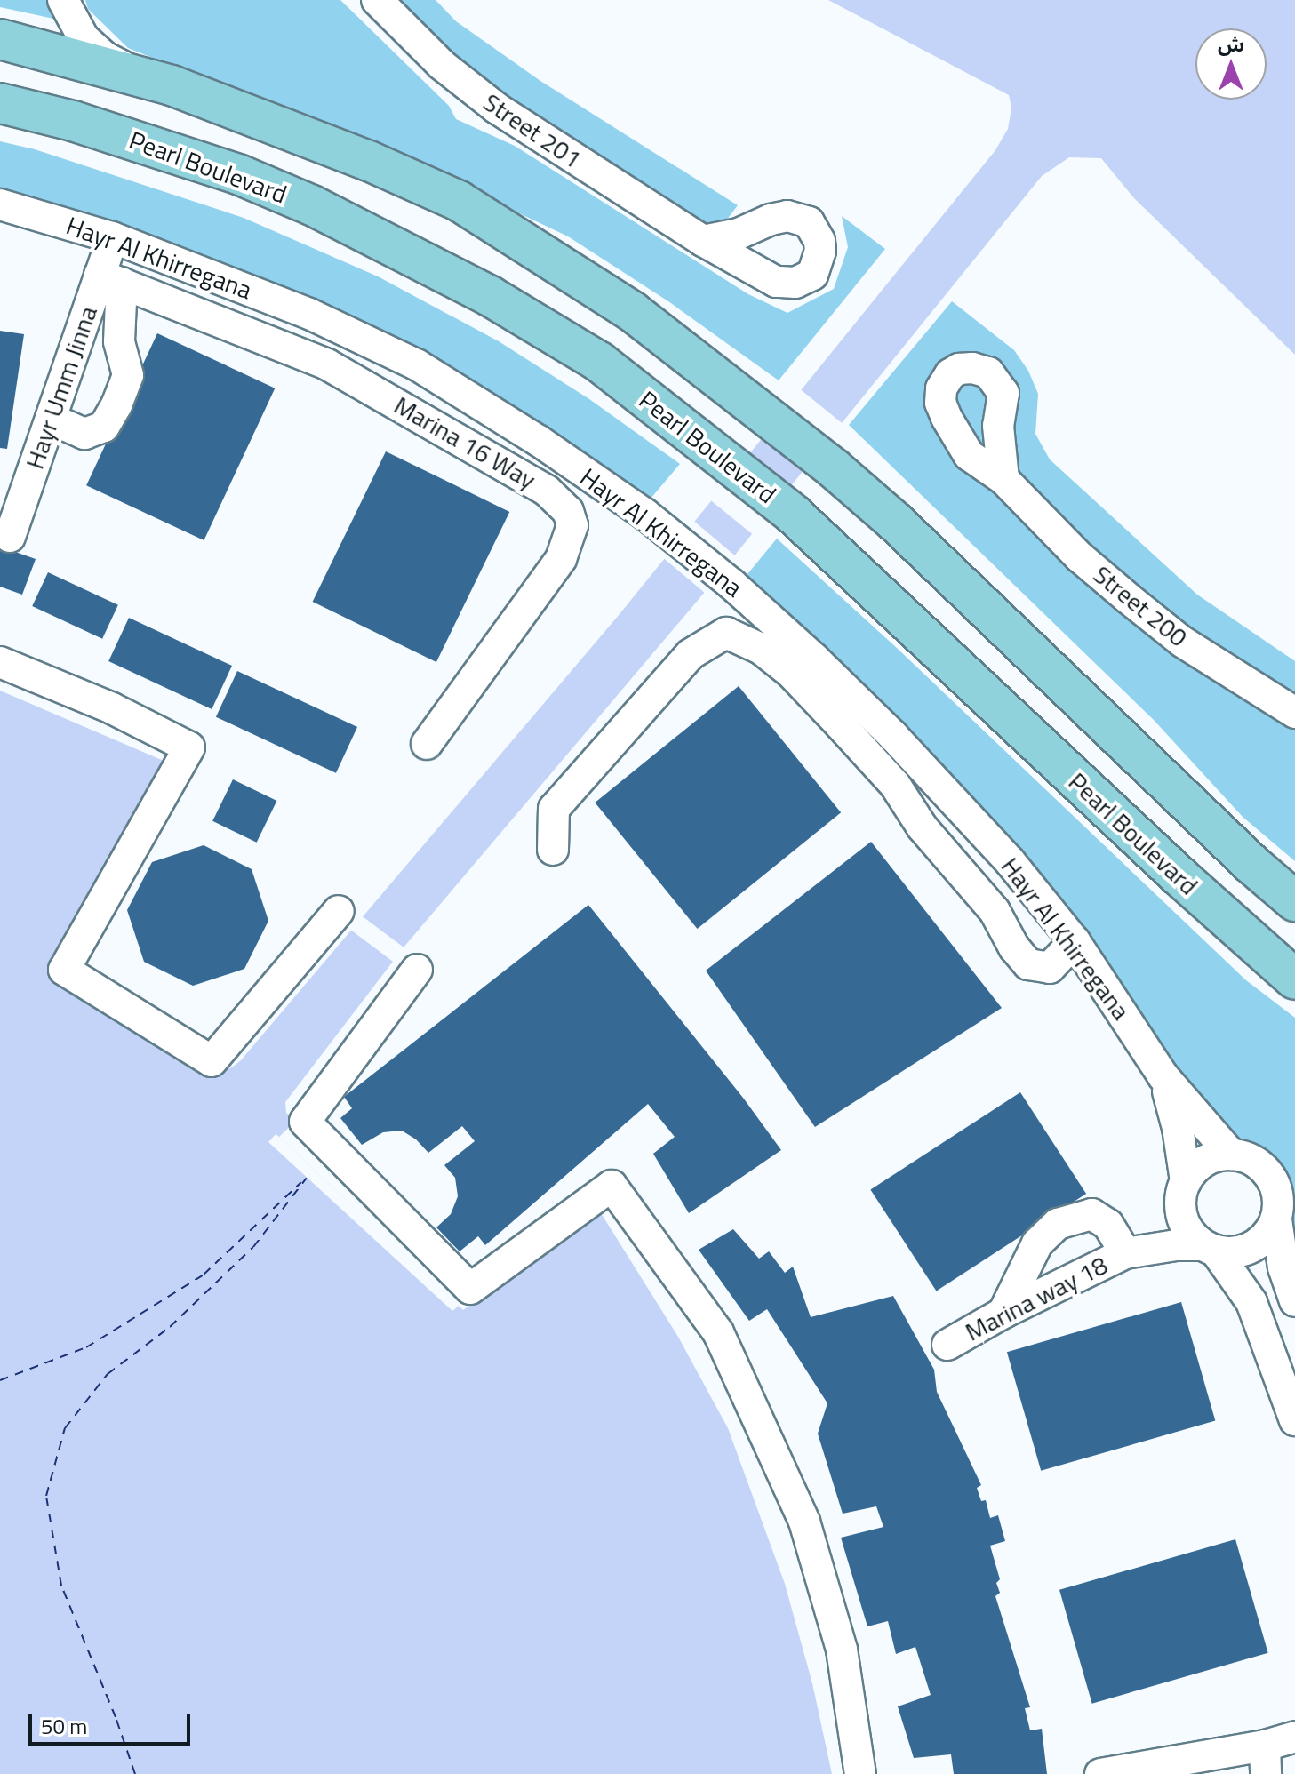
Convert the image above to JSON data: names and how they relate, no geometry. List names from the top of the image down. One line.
{"streets":{"main road":["Pearl Boulevard"],"street":["Street 201","Hayr Al Khirregana","Hayr Umm Jinna","Marina 16 Way","Street 200","Marina way 18"]},"crossings":[["Hayr Al Khirregana","Hayr Umm Jinna"],["Hayr Al Khirregana","Marina way 18"],["Hayr Umm Jinna","Marina 16 Way"]],"scale_bar":"50 m","north":"top"}
